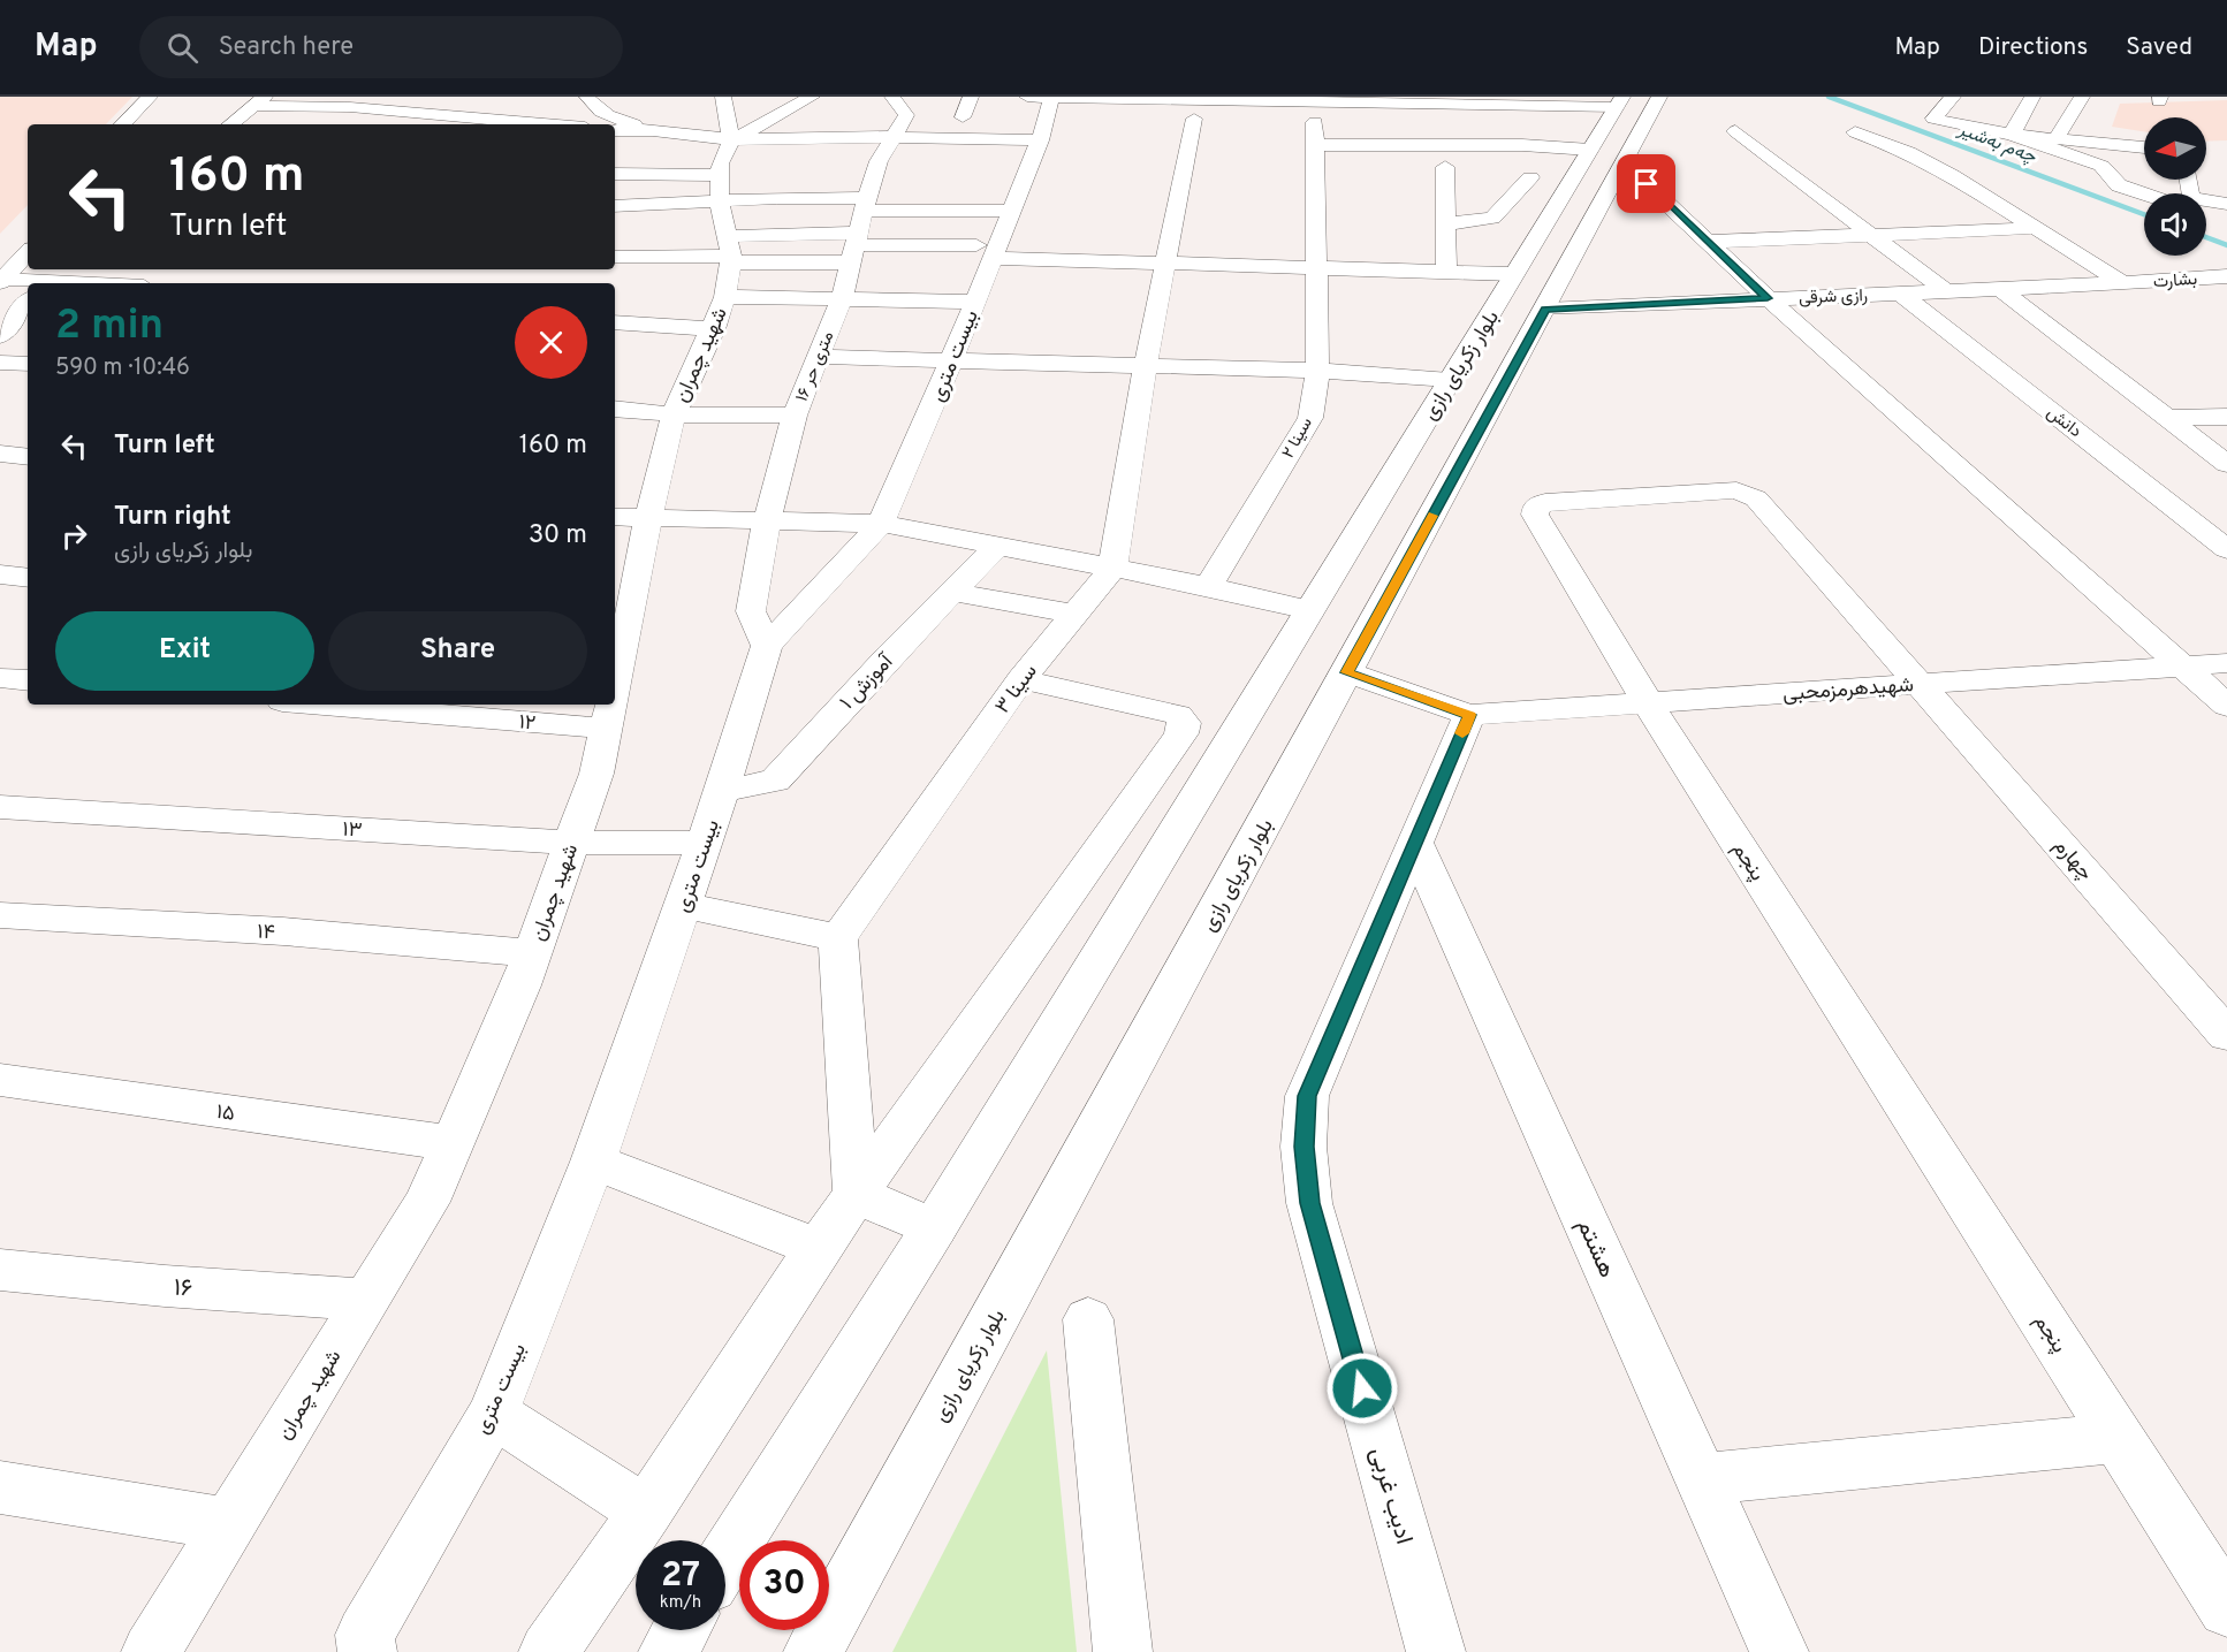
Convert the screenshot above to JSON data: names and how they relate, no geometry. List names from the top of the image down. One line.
{"streets":{"street":["بشارت","رازی شرقی","شهید چمران","بیست متری","بلوار زکریای رازی","۱۶ متری حر","دانش","سینا ۲","آموزش ۱","سینا ۳","شهیدهرمزمحبی","۱۲","۱۳","چهارم","پنجم","۱۴","۱۵","هشتم","۱۶","ادیب غربی"]},"crossings":[["بشارت","رازی شرقی"],["رازی شرقی","بیست متری"],["رازی شرقی","بلوار زکریای رازی"],["رازی شرقی","۱۶ متری حر"],["رازی شرقی","دانش"],["رازی شرقی","سینا ۲"],["شهید چمران","۱۲"],["شهید چمران","۱۳"],["شهید چمران","۱۴"],["شهید چمران","۱۵"],["شهید چمران","۱۶"],["بیست متری","۱۶ متری حر"],["بیست متری","آموزش ۱"],["بیست متری","۱۳"],["شهیدهرمزمحبی","چهارم"],["شهیدهرمزمحبی","پنجم"],["شهیدهرمزمحبی","ادیب غربی"],["چهارم","پنجم"],["هشتم","ادیب غربی"]],"water":["چەم بەشیر"],"north":"left","page":{"header":"Map","search":"Search here","nav":["Map","Directions","Saved"],"turn":["160 m","Turn left"],"heading":["2 min","590 m · 10:46"],"list":[{"name":"Turn left","value":"160 m"},{"name":"Turn right","note":"بلوار زکریای رازی","value":"30 m"}],"buttons":["Exit","Share"],"speed":"27 km/h","limit":"30"}}
